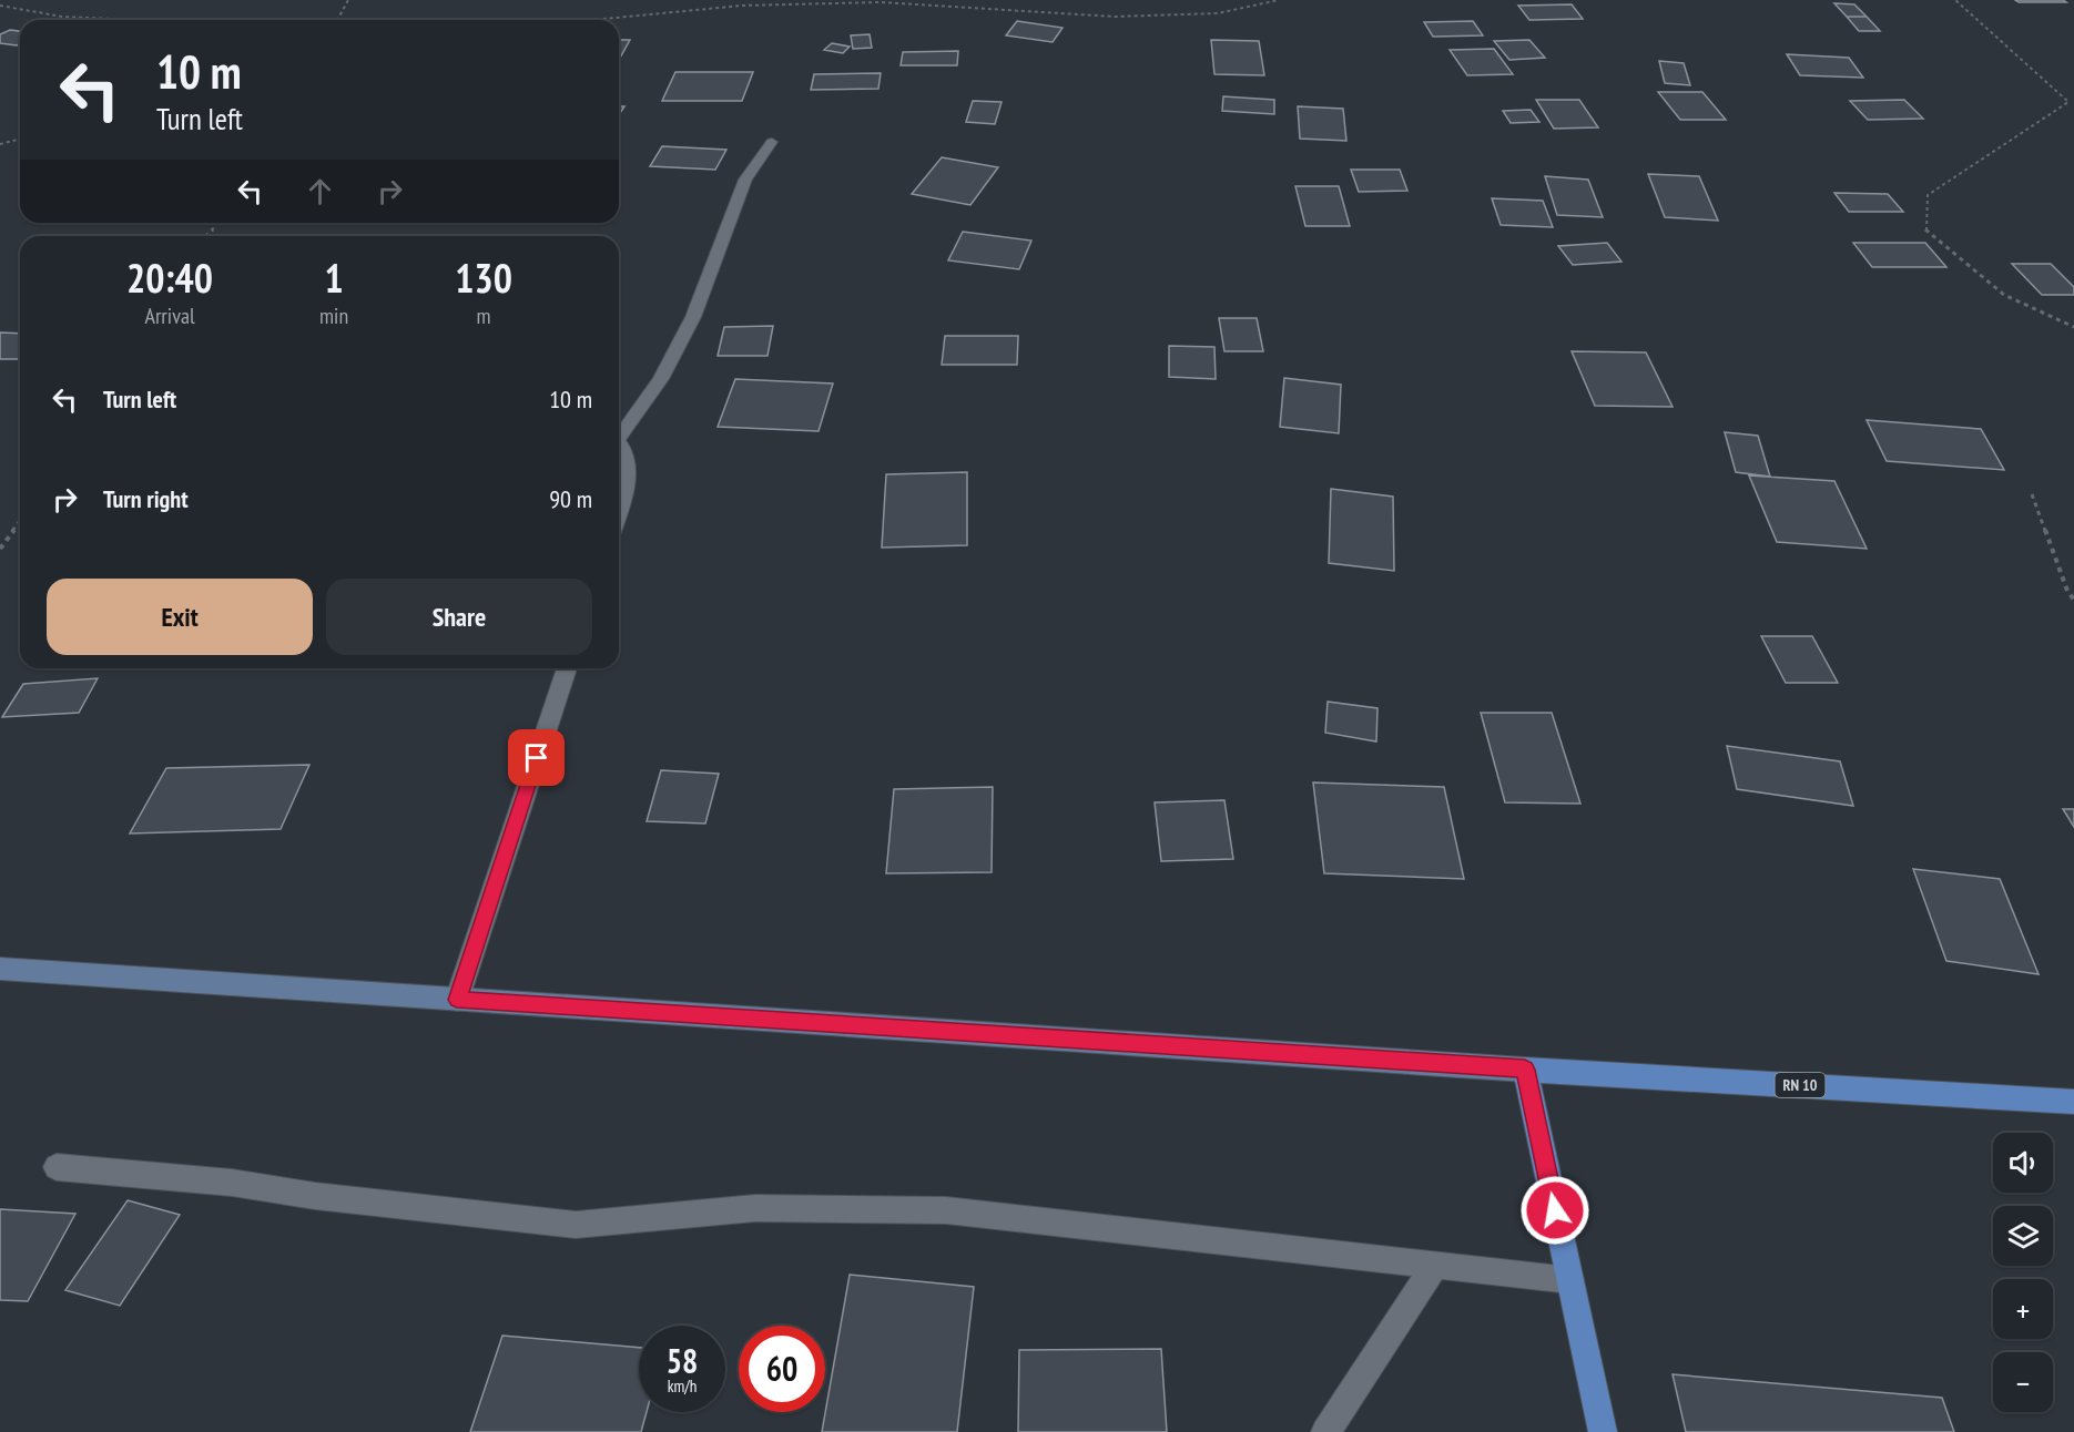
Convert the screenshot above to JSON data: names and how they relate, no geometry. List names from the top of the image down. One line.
{"streets":{"main road":["RN 10"]},"page":{"turn":["10 m","Turn left"],"eta":["20:40","Arrival","1","min","130","m"],"list":[{"name":"Turn left","value":"10 m"},{"name":"Turn right","value":"90 m"}],"buttons":["Exit","Share"],"map_buttons":["+","−"],"speed":"58 km/h","limit":"60"}}
